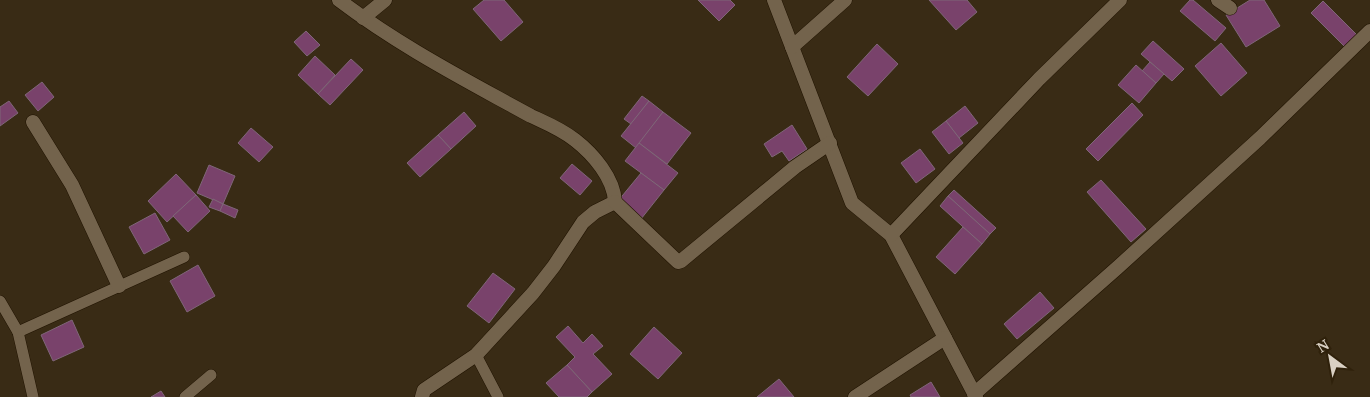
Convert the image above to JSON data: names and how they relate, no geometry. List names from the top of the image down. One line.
{"north":"top left"}
